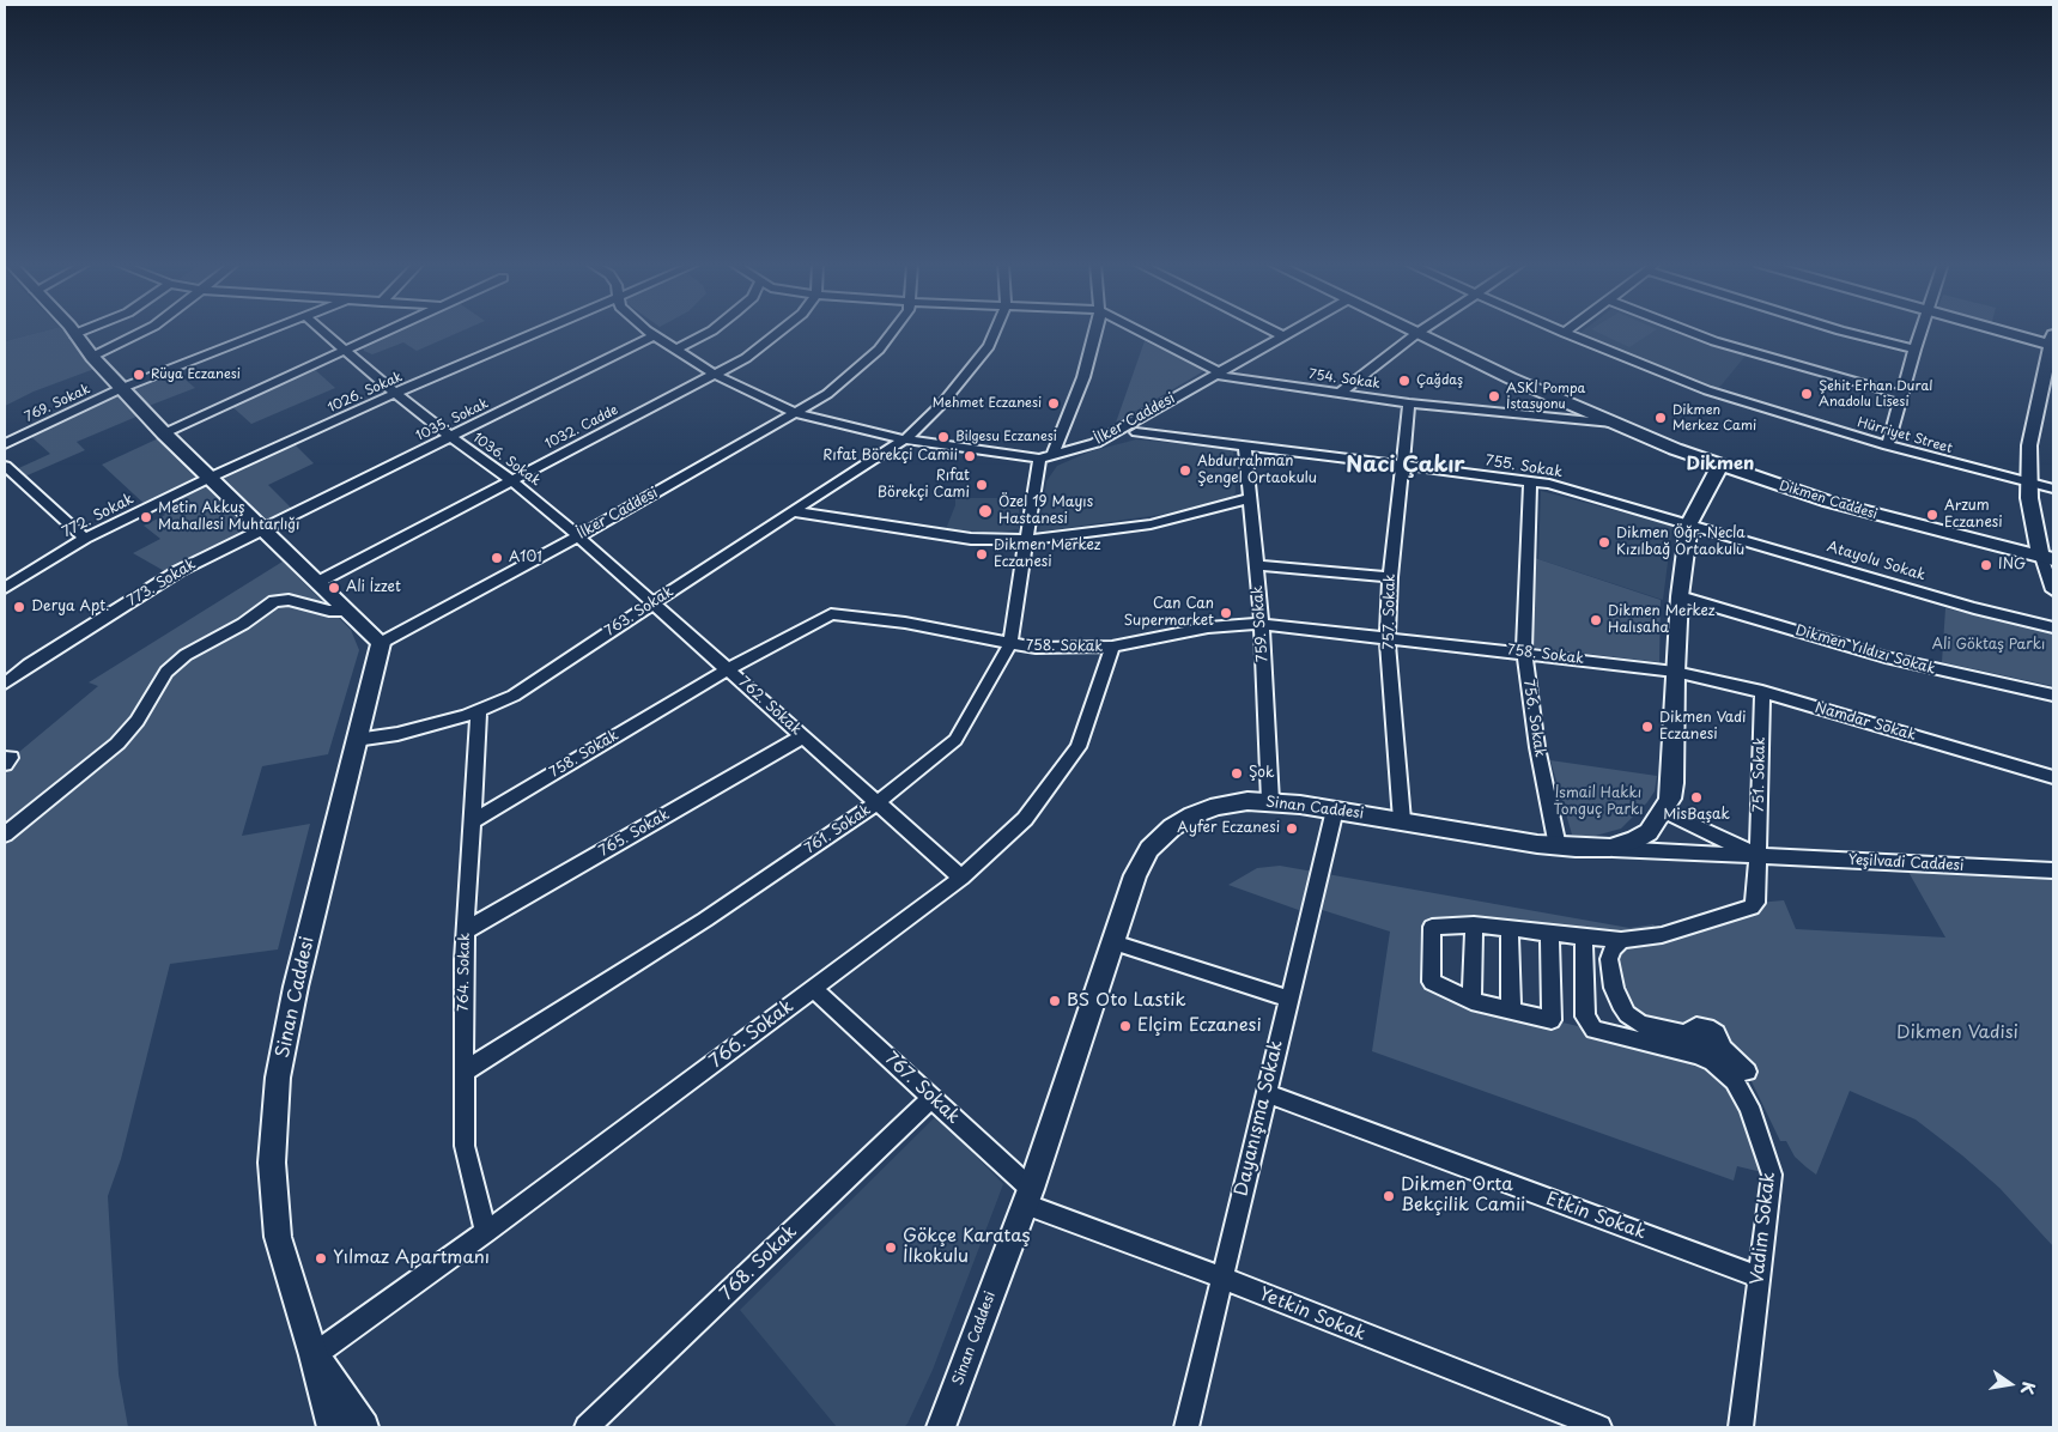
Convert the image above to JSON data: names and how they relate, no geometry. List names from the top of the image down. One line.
{"streets":{"main road":["Dikmen Caddesi","Sinan Caddesi"],"street":["754. Sokak","1026. Sokak","769. Sokak","İlker Caddesi","1035. Sokak","1032. Cadde","Hürriyet Street","1036. Sokak","755. Sokak","772. Sokak","Atayolu Sokak","773. Sokak","763. Sokak","757. Sokak","759. Sokak","758. Sokak","Dikmen Yıldızı Sokak","762. Sokak","756. Sokak","Namdar Sokak","751. Sokak","761. Sokak","765. Sokak","Yeşilvadi Caddesi","764. Sokak","766. Sokak","767. Sokak","Dayanışma Sokak","Etkin Sokak","Vadim Sokak","768. Sokak","Yetkin Sokak"]},"crossings":[["754. Sokak","İlker Caddesi"],["754. Sokak","Dikmen Caddesi"],["754. Sokak","757. Sokak"],["1026. Sokak","1036. Sokak"],["1026. Sokak","772. Sokak"],["İlker Caddesi","1036. Sokak"],["İlker Caddesi","763. Sokak"],["İlker Caddesi","762. Sokak"],["İlker Caddesi","Sinan Caddesi"],["İlker Caddesi","761. Sokak"],["1035. Sokak","1036. Sokak"],["1035. Sokak","773. Sokak"],["1032. Cadde","1036. Sokak"],["1036. Sokak","762. Sokak"],["755. Sokak","Atayolu Sokak"],["755. Sokak","757. Sokak"],["755. Sokak","759. Sokak"],["755. Sokak","756. Sokak"],["755. Sokak","Sinan Caddesi"],["Dikmen Caddesi","Sinan Caddesi"],["Atayolu Sokak","Sinan Caddesi"],["763. Sokak","762. Sokak"],["763. Sokak","Sinan Caddesi"],["763. Sokak","764. Sokak"],["757. Sokak","758. Sokak"],["757. Sokak","Sinan Caddesi"],["759. Sokak","758. Sokak"],["759. Sokak","Sinan Caddesi"],["758. Sokak","762. Sokak"],["758. Sokak","756. Sokak"],["758. Sokak","Namdar Sokak"],["758. Sokak","Sinan Caddesi"],["758. Sokak","761. Sokak"],["758. Sokak","764. Sokak"],["758. Sokak","766. Sokak"],["Dikmen Yıldızı Sokak","Sinan Caddesi"],["762. Sokak","761. Sokak"],["762. Sokak","765. Sokak"],["762. Sokak","766. Sokak"],["756. Sokak","Sinan Caddesi"],["Namdar Sokak","751. Sokak"],["Namdar Sokak","Sinan Caddesi"],["751. Sokak","Yeşilvadi Caddesi"],["751. Sokak","Vadim Sokak"],["Sinan Caddesi","Yeşilvadi Caddesi"],["Sinan Caddesi","766. Sokak"],["Sinan Caddesi","767. Sokak"],["Sinan Caddesi","Dayanışma Sokak"],["Sinan Caddesi","Yetkin Sokak"],["761. Sokak","764. Sokak"],["765. Sokak","764. Sokak"],["764. Sokak","766. Sokak"],["766. Sokak","767. Sokak"],["767. Sokak","768. Sokak"],["767. Sokak","Yetkin Sokak"],["Dayanışma Sokak","Etkin Sokak"],["Dayanışma Sokak","Yetkin Sokak"],["Etkin Sokak","Vadim Sokak"]],"districts":["Dikmen","Naci Çakır"],"parks":["Ali Göktaş Parkı","İsmail Hakkı Tonguç Parkı","Dikmen Vadisi"],"places":["Rüya Eczanesi","Çağdaş","Şehit Erhan Dural Anadolu Lisesi","ASKİ Pompa İstasyonu","Mehmet Eczanesi","Dikmen Merkez Cami","Bilgesu Eczanesi","Rıfat Börekçi Camii","Abdurrahman Şengel Ortaokulu","Rıfat Börekçi Cami","Özel 19 Mayıs Hastanesi","Arzum Eczanesi","Metin Akkuş Mahallesi Muhtarlığı","Dikmen Öğr. Necla Kızılbağ Ortaokulu","Dikmen Merkez Eczanesi","A101","ING","Ali İzzet","Derya Apt.","Can Can Supermarket","Dikmen Merkez Halısaha","Dikmen Vadi Eczanesi","Şok","MisBaşak","Ayfer Eczanesi","BS Oto Lastik","Elçim Eczanesi","Dikmen Orta Bekçilik Camii","Gökçe Karataş İlkokulu","Yılmaz Apartmanı"],"north":"right"}
